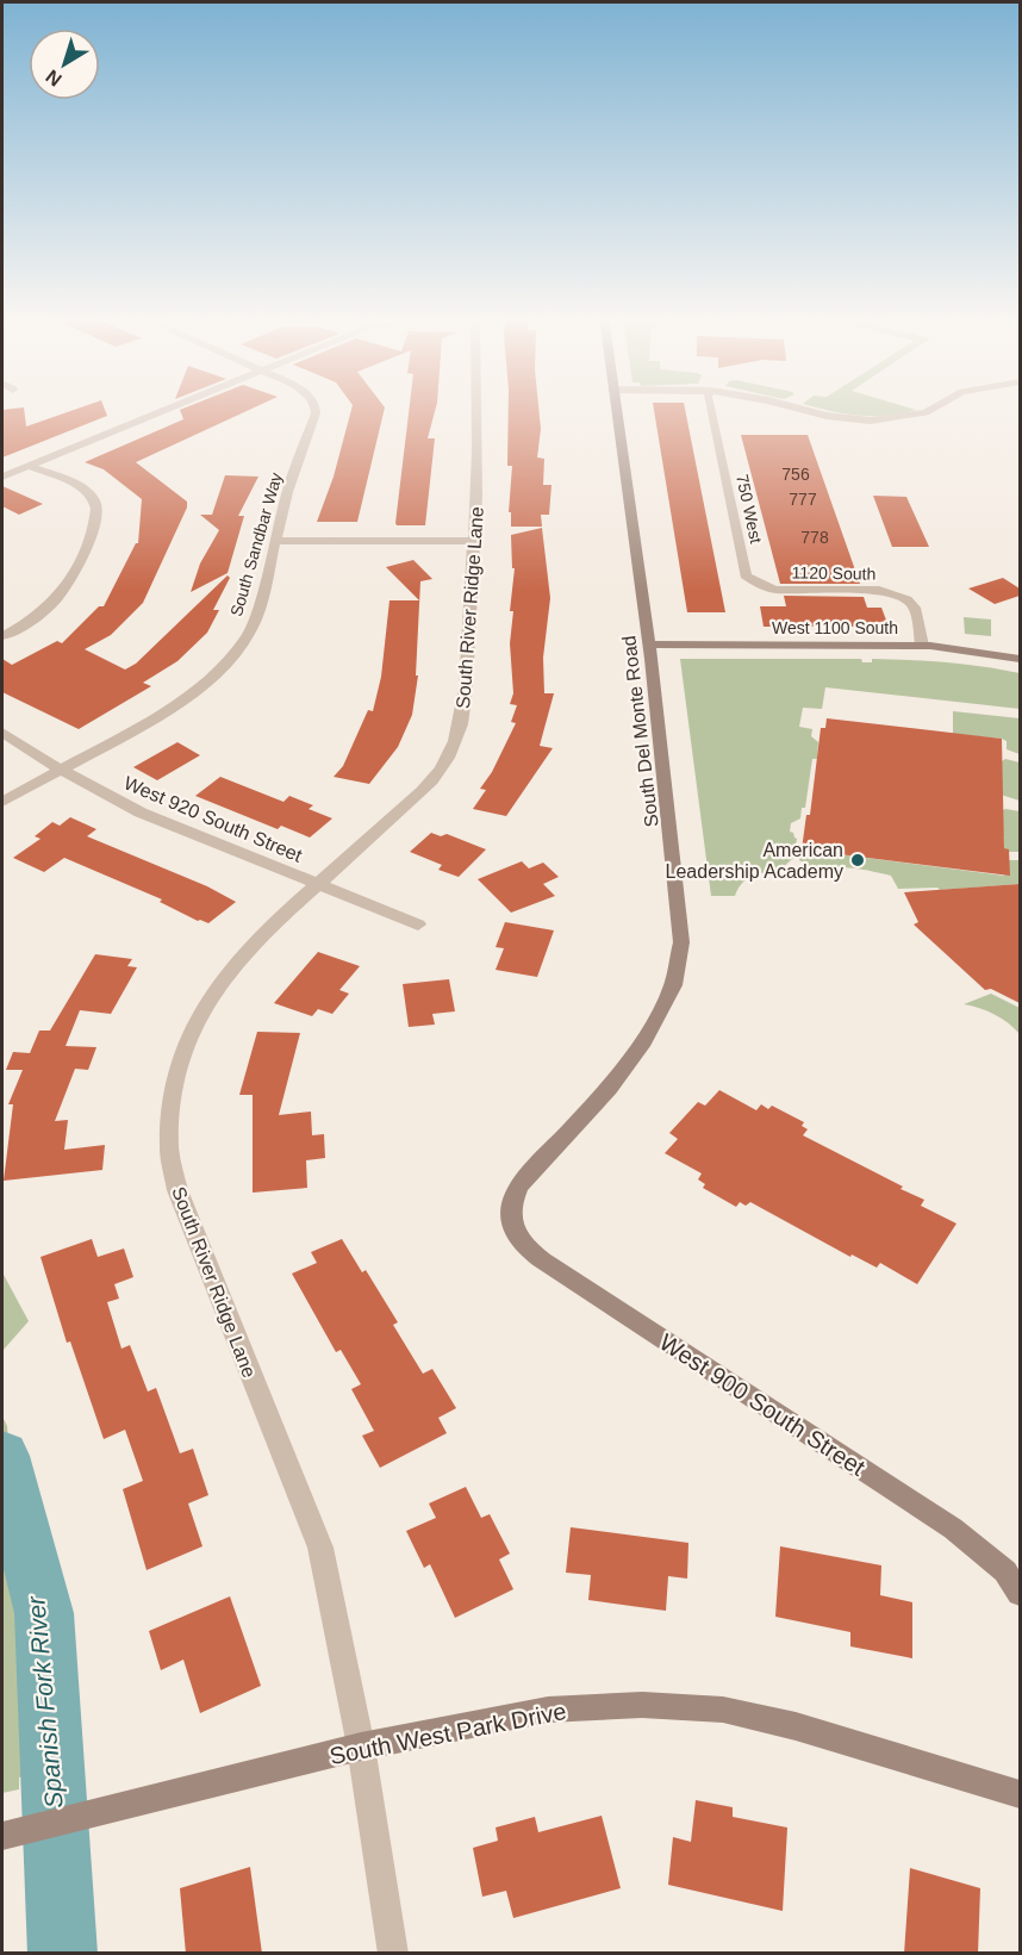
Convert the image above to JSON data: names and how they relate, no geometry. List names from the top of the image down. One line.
{"streets":{"street":["750 West","South Sandbar Way","1120 South","South River Ridge Lane","West 1100 South","South Del Monte Road","West 920 South Street","West 900 South Street","South West Park Drive"]},"crossings":[["750 West","1120 South"],["South Sandbar Way","West 920 South Street"],["1120 South","West 1100 South"],["South River Ridge Lane","West 920 South Street"],["South River Ridge Lane","South West Park Drive"],["West 1100 South","South Del Monte Road"],["South Del Monte Road","West 900 South Street"]],"water":["Spanish Fork River"],"places":["American Leadership Academy"],"house_numbers":["756","777","778"],"north":"bottom left"}
